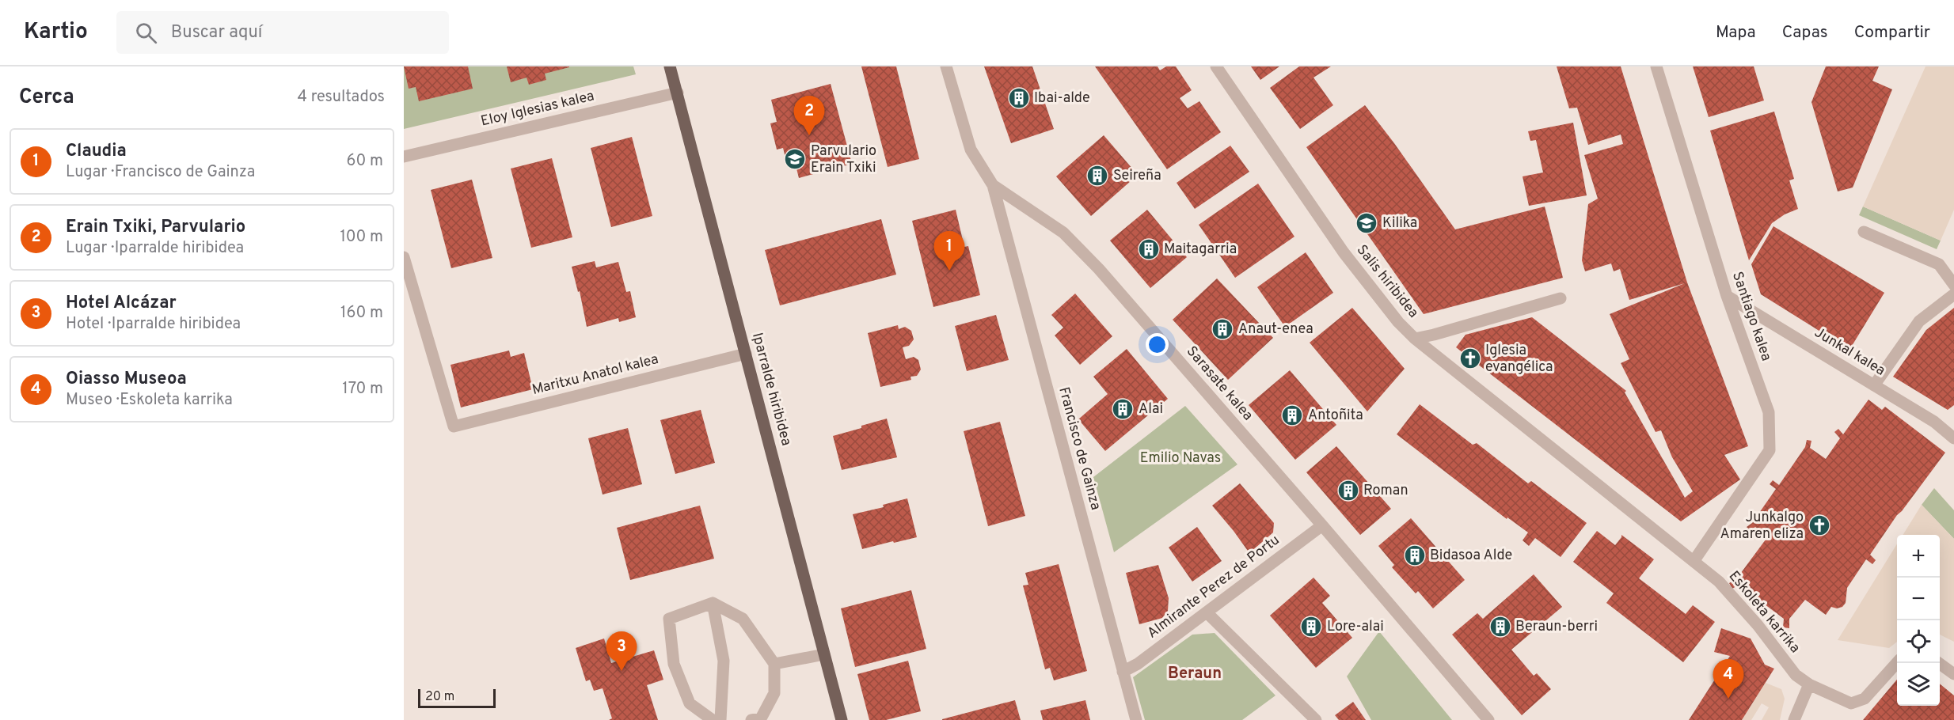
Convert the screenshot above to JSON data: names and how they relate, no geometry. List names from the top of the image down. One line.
{"streets":{"main road":["Iparralde hiribidea"],"street":["Eloy Iglesias kalea","Salis hiribidea","Santiago kalea","Junkal kalea","Maritxu Anatol kalea","Sarasate kalea","Francisco de Gainza","Almirante Perez de Portu","Eskoleta karrika"]},"crossings":[["Eloy Iglesias kalea","Iparralde hiribidea"],["Salis hiribidea","Santiago kalea"],["Salis hiribidea","Eskoleta karrika"],["Santiago kalea","Junkal kalea"],["Santiago kalea","Eskoleta karrika"],["Maritxu Anatol kalea","Iparralde hiribidea"],["Sarasate kalea","Francisco de Gainza"],["Sarasate kalea","Almirante Perez de Portu"],["Francisco de Gainza","Almirante Perez de Portu"]],"districts":["Beraun"],"parks":["Emilio Navas"],"places":{"building":["Ibai-alde","Seireña","Maitagarria","Anaut-enea","Alai","Antoñita","Roman","Bidasoa Alde","Lore-alai","Beraun-berri"],"school or university":["Parvulario Erain Txiki","Kilika"],"church":["Iglesia evangélica","Junkalgo Amaren eliza"]},"scale_bar":"20 m","page":{"header":"Kartio","search":"Buscar aquí","nav":["Mapa","Capas","Compartir"],"heading":["Cerca","4 resultados"],"pins":["2","1","3","4"],"list":[{"mark":"1","name":"Claudia","note":"Lugar · Francisco de Gainza","value":"60 m"},{"mark":"2","name":"Erain Txiki, Parvulario","note":"Lugar · Iparralde hiribidea","value":"100 m"},{"mark":"3","name":"Hotel Alcázar","note":"Hotel · Iparralde hiribidea","value":"160 m"},{"mark":"4","name":"Oiasso Museoa","note":"Museo · Eskoleta karrika","value":"170 m"}],"map_buttons":["+","−"],"scale":"20 m"}}
